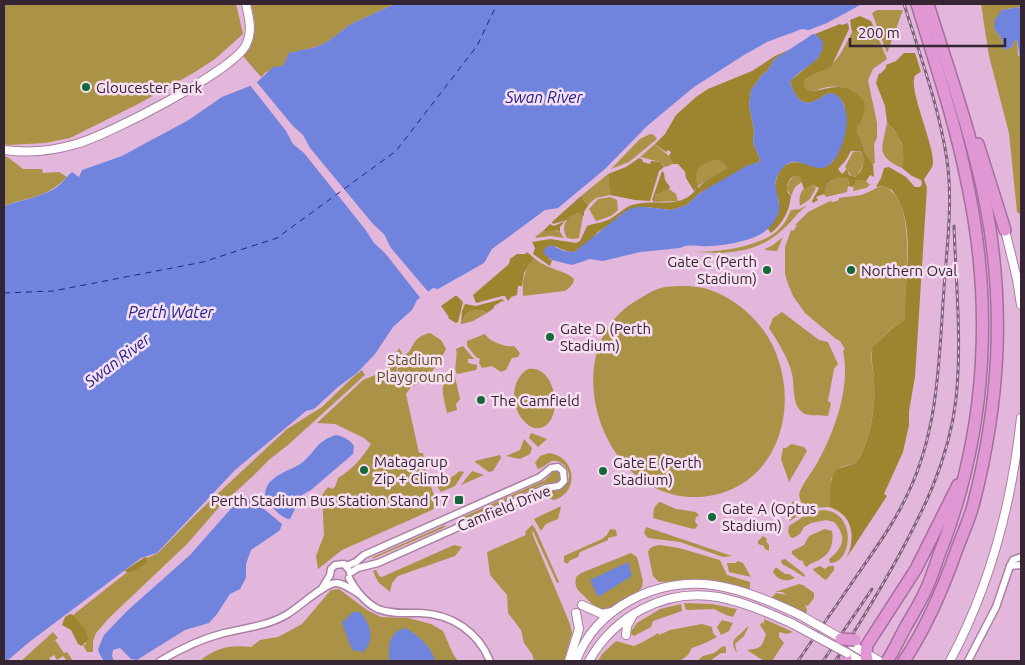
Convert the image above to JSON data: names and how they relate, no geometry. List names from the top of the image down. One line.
{"streets":{"street":["Camfield Drive"]},"water":["Swan River","Perth Water"],"parks":["Stadium Playground"],"places":{"other":["Gloucester Park","Gate C (Perth Stadium)","Northern Oval","Gate D (Perth Stadium)","The Camfield","Matagarup Zip + Climb","Gate E (Perth Stadium)","Gate A (Optus Stadium)"],"transit":["Perth Stadium Bus Station Stand 17"]},"scale_bar":"200 m"}
